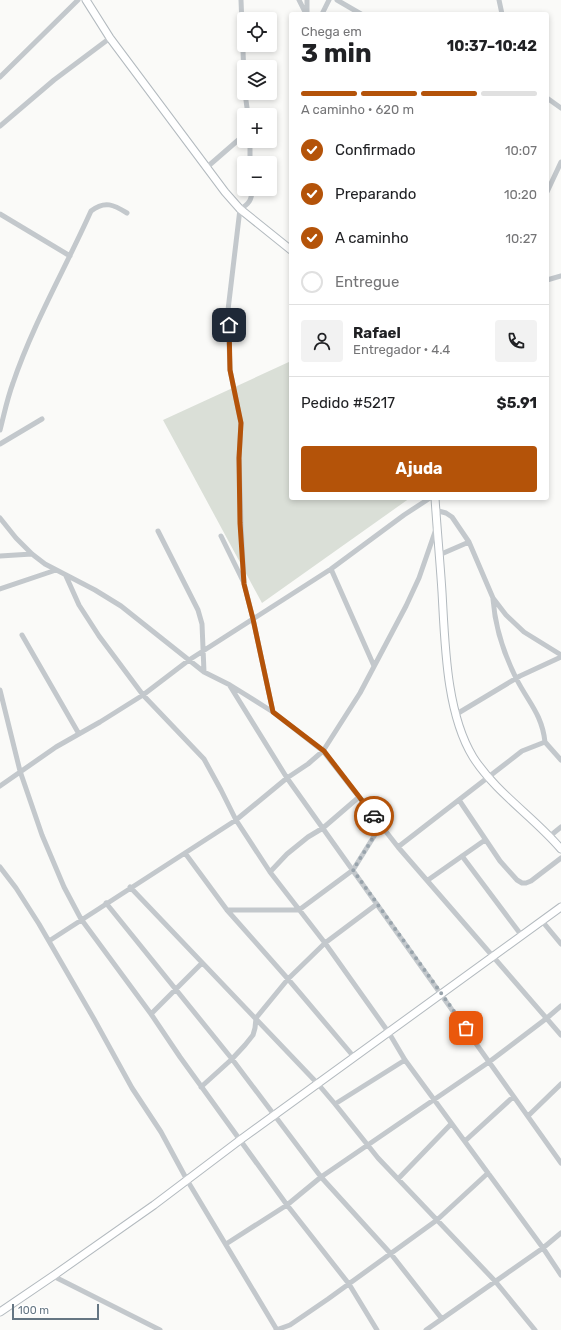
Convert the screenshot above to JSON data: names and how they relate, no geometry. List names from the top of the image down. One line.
{"scale_bar":"100 m","page":{"map_buttons":["+","−"],"heading":["3 min","Chega em","10:37–10:42"],"panel":["Rafael","Entregador · 4.4","Pedido #5217","$5.91"],"bar":"A caminho · 620 m","list":[["Confirmado","10:07"],["Preparando","10:20"],["A caminho","10:27"],"Entregue"],"buttons":"Ajuda","scale":"100 m"}}
